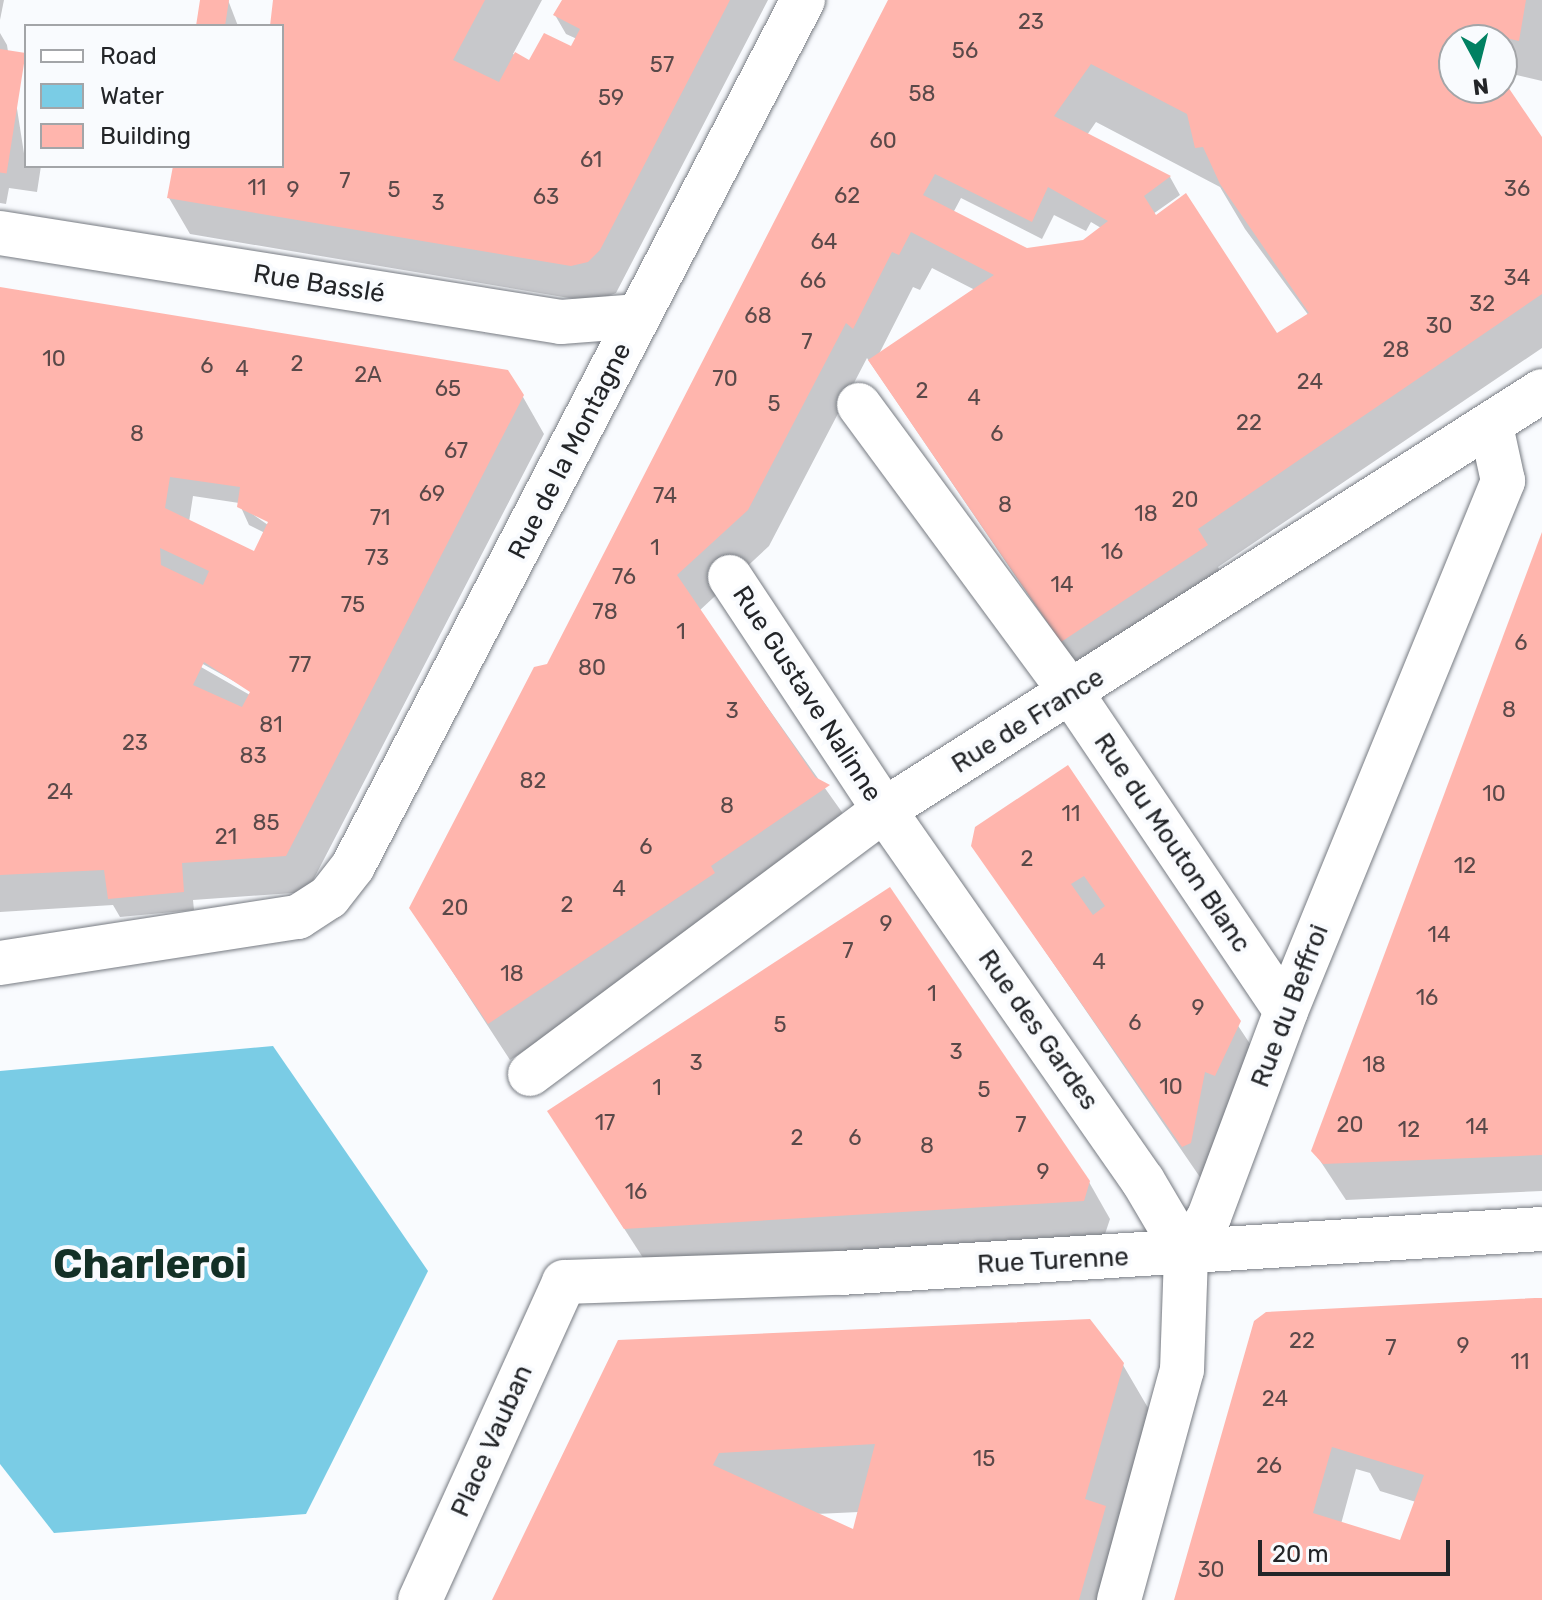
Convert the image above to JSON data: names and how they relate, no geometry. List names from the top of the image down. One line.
{"streets":{"street":["Rue Basslé","Rue de la Montagne","Rue Gustave Nalinne","Rue de France","Rue du Mouton Blanc","Rue du Beffroi","Rue des Gardes","Rue Turenne","Place Vauban"]},"crossings":[["Rue Basslé","Rue de la Montagne"],["Rue Gustave Nalinne","Rue de France"],["Rue Gustave Nalinne","Rue des Gardes"],["Rue de France","Rue du Mouton Blanc"],["Rue de France","Rue du Beffroi"],["Rue de France","Rue des Gardes"],["Rue du Mouton Blanc","Rue du Beffroi"],["Rue du Beffroi","Rue des Gardes"],["Rue du Beffroi","Rue Turenne"],["Rue des Gardes","Rue Turenne"],["Rue Turenne","Place Vauban"]],"districts":["Charleroi"],"house_numbers":["23","56","57","58","59","60","61","7","11","36","9","5","62","63","3","64","34","66","32","68","30","7","28","10","2","6","4","2A","70","24","65","2","4","5","22","8","6","67","69","74","20","8","18","71","1","16","73","76","14","75","78","1","6","77","80","8","3","81","23","83","82","24","10","8","11","85","21","6","2","12","4","2","20","9","14","7","4","18","1","16","9","6","5","3","3","18","10","1","5","17","7","20","14","12","2","6","8","9","16","22","9","7","11","24","15","26","30"],"legend":["Road","Water","Building"],"scale_bar":"20 m","north":"bottom"}
